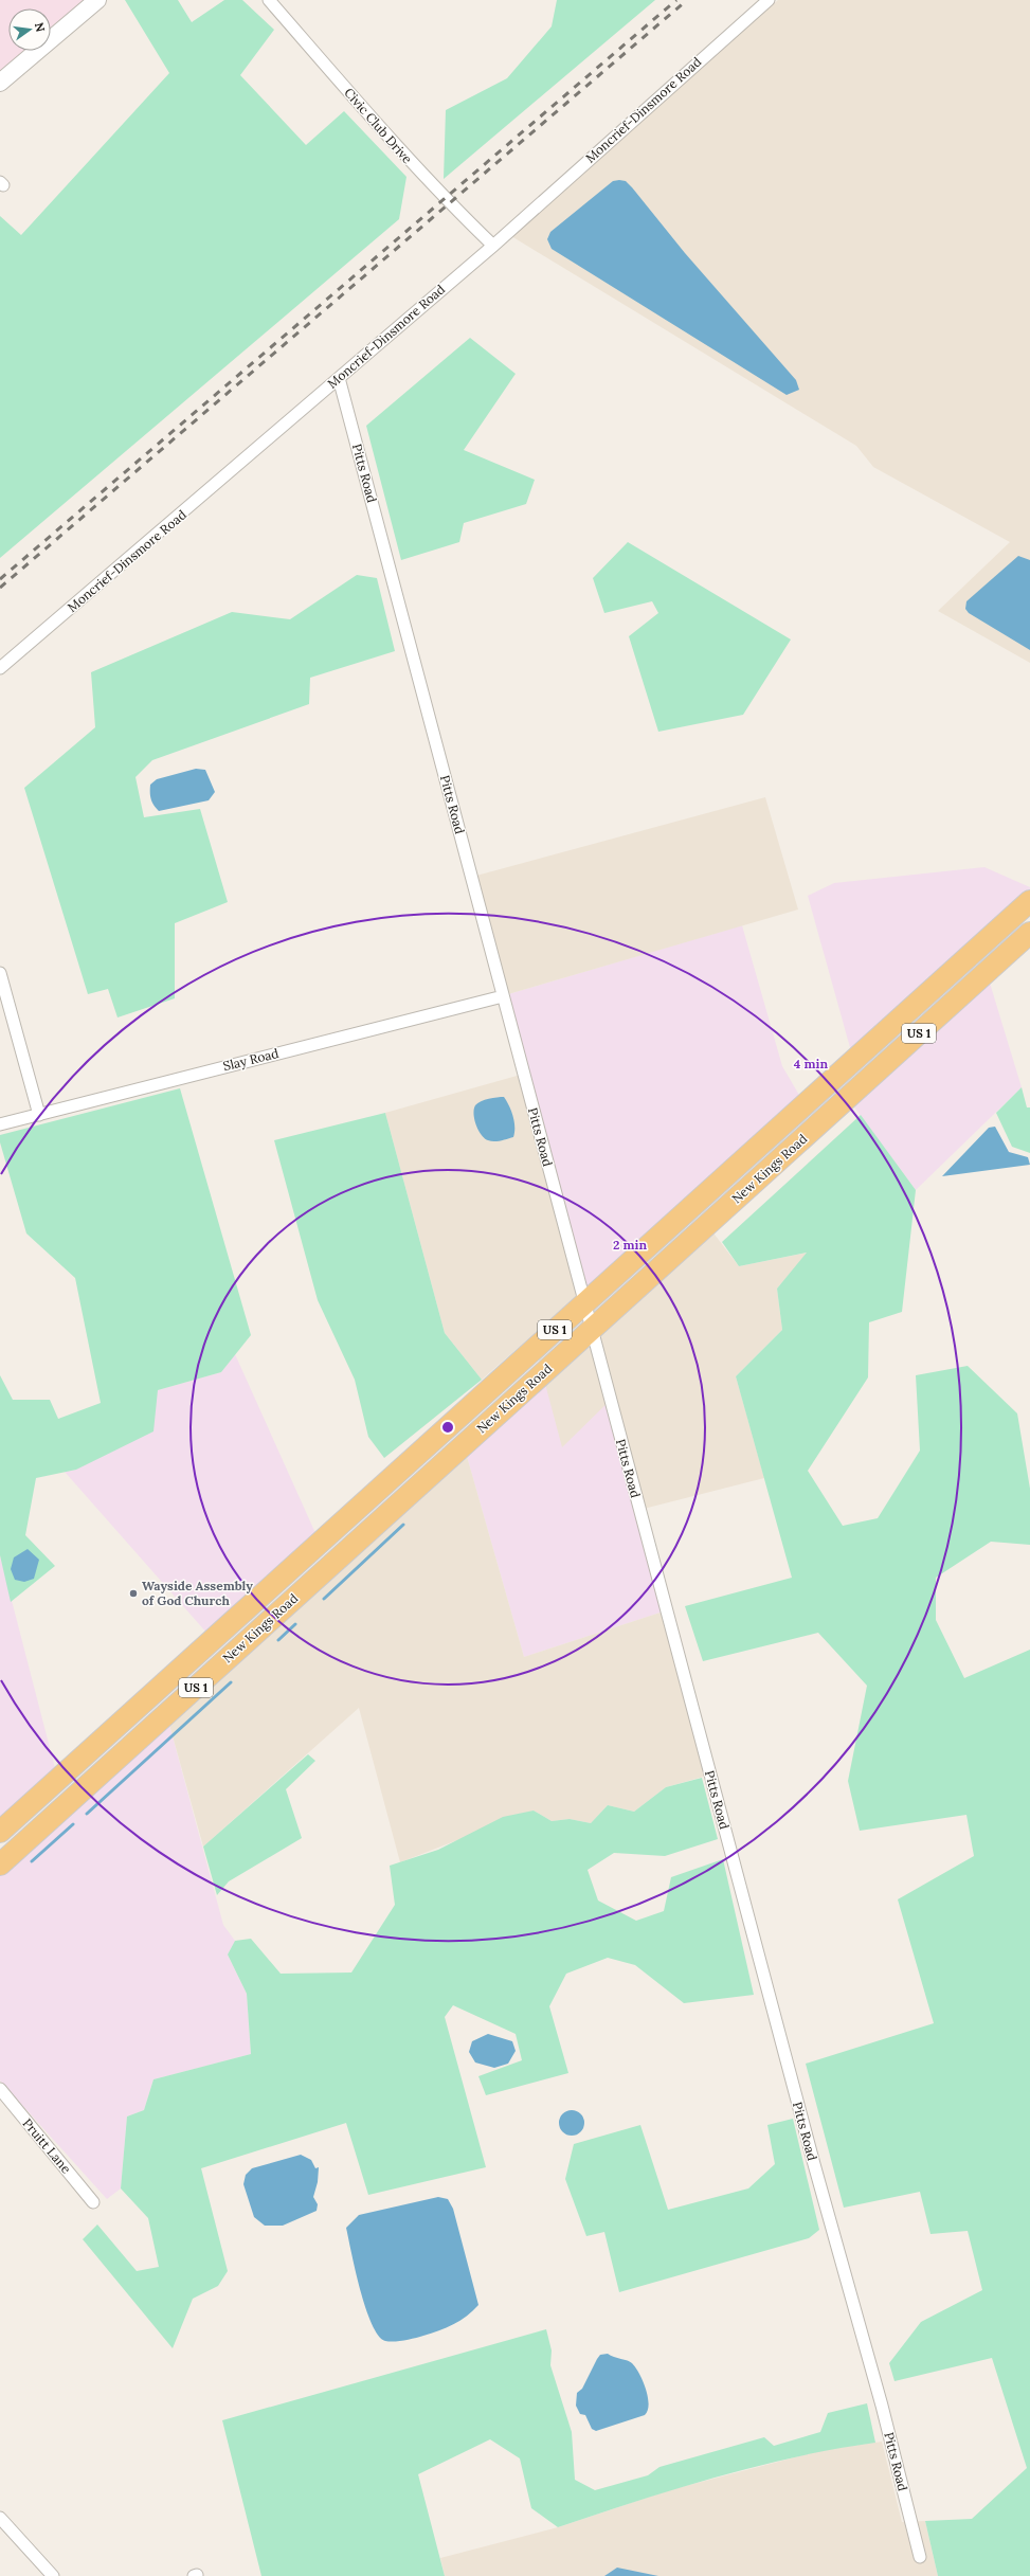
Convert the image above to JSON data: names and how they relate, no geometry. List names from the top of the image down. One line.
{"streets":{"highway":["US 1","New Kings Road"],"street":["Moncrief-Dinsmore Road","Civic Club Drive","Pitts Road","Slay Road","Pruitt Lane"]},"crossings":[["Moncrief-Dinsmore Road","Civic Club Drive"],["Moncrief-Dinsmore Road","Pitts Road"],["Pitts Road","Slay Road"],["Pitts Road","New Kings Road"]],"places":["Wayside Assembly of God Church"],"north":"right","rings":["4 min","2 min"]}
